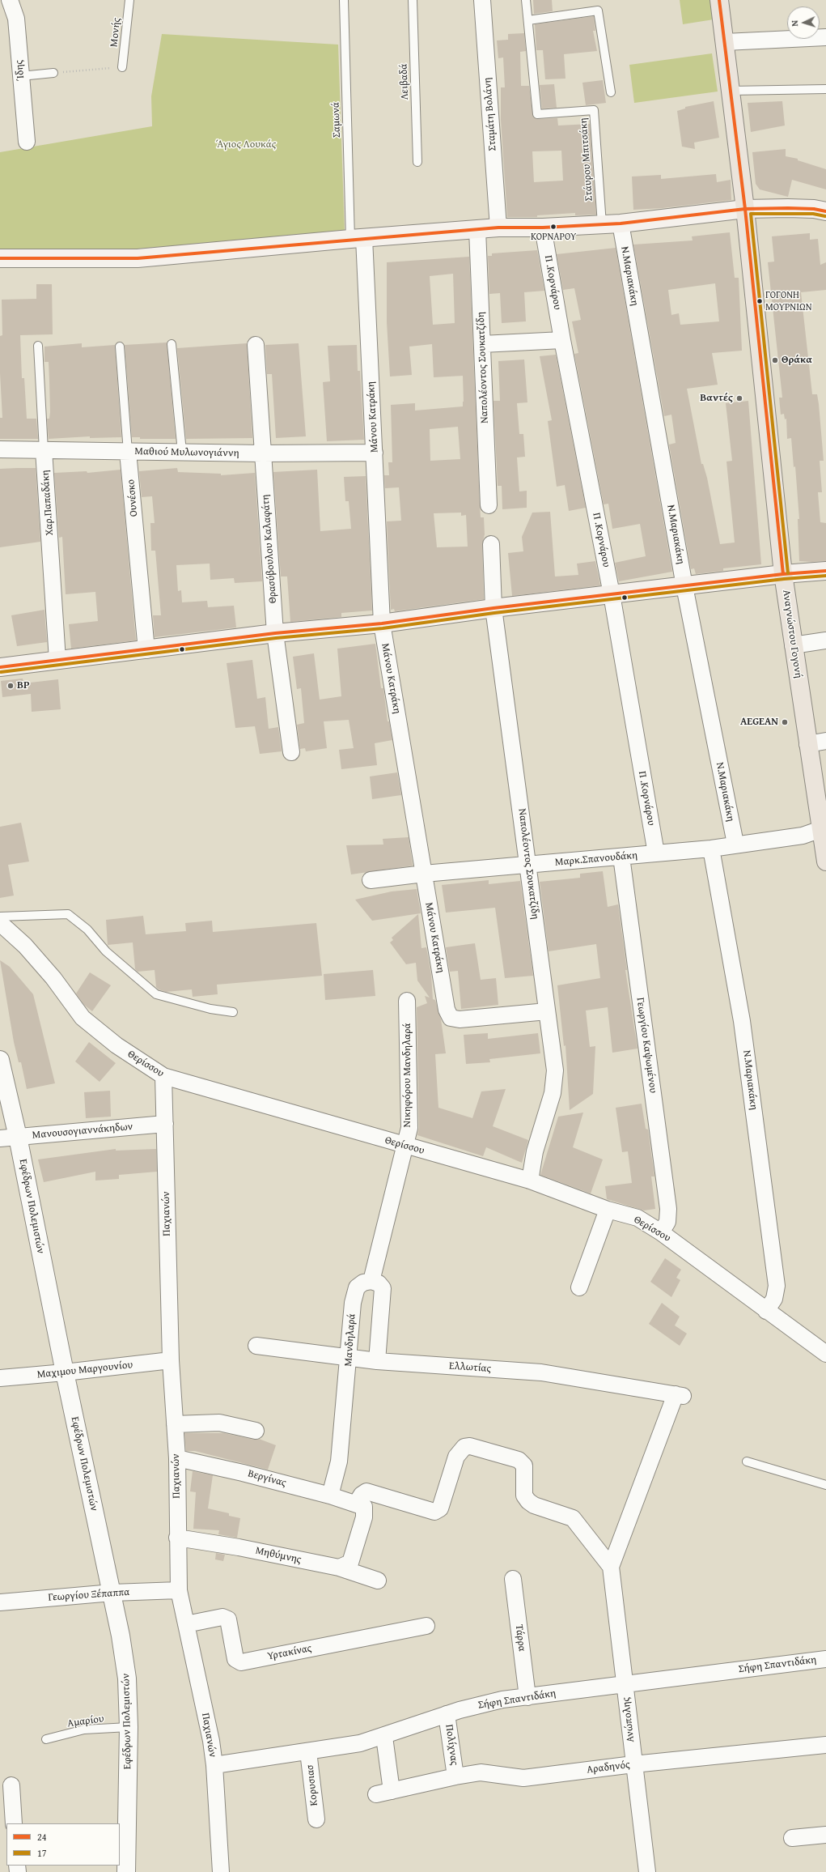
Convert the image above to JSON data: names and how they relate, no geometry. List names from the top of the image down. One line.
{"streets":{"main road":["Αναγνώστου Γογονή"],"street":["Ίδης","Σταμάτη Βολάνη","Ν.Μαριακάκη","Π .Κορνάρου","Ναπολέοντος Σουκατζίδη","Μάνου Κατράκη","Μαθιού Μυλωνογιάννη","Ουνέσκο","Χαρ.Παπαδάκη","Θρασύβουλου Καλαφάτη","Μαρκ.Σπανουδάκη","Γεωργίου Καψωμένου","Θερίσσου","Νικηφόρου Μανδηλαρά","Μανουσογιαννάκηδων","Εφέδρων Πολεμιστών","Παχιανών","Μανδηλαρά","Ελλωτίας","Μαχιμου Mαργουνίου","Βεργίνας","Μηθύμνης","Γεωργίου Ξέπαππα","Τάρρα","Υρτακίνας","Σήφη Σπαντιδάκη","Ανώπολης","Πολίχνας","Αραδηνός","Κορυσιασ"],"lane":["Μονής","Λειβαδά","Σαμωνά","Στάυρου Μπιτσάκη","Αμαρίου"]},"crossings":[["Σαμωνά","Μάνου Κατράκη"],["Ν.Μαριακάκη","Μαρκ.Σπανουδάκη"],["Ν.Μαριακάκη","Θερίσσου"],["Π .Κορνάρου","Μαρκ.Σπανουδάκη"],["Ναπολέοντος Σουκατζίδη","Μάνου Κατράκη"],["Ναπολέοντος Σουκατζίδη","Μαρκ.Σπανουδάκη"],["Ναπολέοντος Σουκατζίδη","Θερίσσου"],["Μάνου Κατράκη","Μαθιού Μυλωνογιάννη"],["Μάνου Κατράκη","Μαρκ.Σπανουδάκη"],["Μαθιού Μυλωνογιάννη","Ουνέσκο"],["Μαθιού Μυλωνογιάννη","Χαρ.Παπαδάκη"],["Μαθιού Μυλωνογιάννη","Θρασύβουλου Καλαφάτη"],["Αναγνώστου Γογονή","Μαρκ.Σπανουδάκη"],["Μαρκ.Σπανουδάκη","Γεωργίου Καψωμένου"],["Γεωργίου Καψωμένου","Θερίσσου"],["Θερίσσου","Νικηφόρου Μανδηλαρά"],["Θερίσσου","Παχιανών"],["Νικηφόρου Μανδηλαρά","Μανδηλαρά"],["Μανουσογιαννάκηδων","Εφέδρων Πολεμιστών"],["Μανουσογιαννάκηδων","Παχιανών"],["Εφέδρων Πολεμιστών","Μαχιμου Mαργουνίου"],["Εφέδρων Πολεμιστών","Γεωργίου Ξέπαππα"],["Εφέδρων Πολεμιστών","Αμαρίου"],["Παχιανών","Μαχιμου Mαργουνίου"],["Παχιανών","Βεργίνας"],["Παχιανών","Μηθύμνης"],["Παχιανών","Γεωργίου Ξέπαππα"],["Παχιανών","Υρτακίνας"],["Παχιανών","Σήφη Σπαντιδάκη"],["Μανδηλαρά","Ελλωτίας"],["Μανδηλαρά","Βεργίνας"],["Ελλωτίας","Ανώπολης"],["Τάρρα","Σήφη Σπαντιδάκη"],["Σήφη Σπαντιδάκη","Ανώπολης"],["Σήφη Σπαντιδάκη","Πολίχνας"],["Σήφη Σπαντιδάκη","Κορυσιασ"],["Ανώπολης","Αραδηνός"],["Πολίχνας","Αραδηνός"]],"parks":["Άγιος Λουκάς"],"places":["ΚΟΡΝΑΡΟΥ","ΓΟΓΟΝΗ ΜΟΥΡΝΙΩΝ","Θράκα","Βαντές","BP","AEGEAN"],"lines":["transit line 24","transit line 17"],"legend":["24","17"],"north":"left"}
